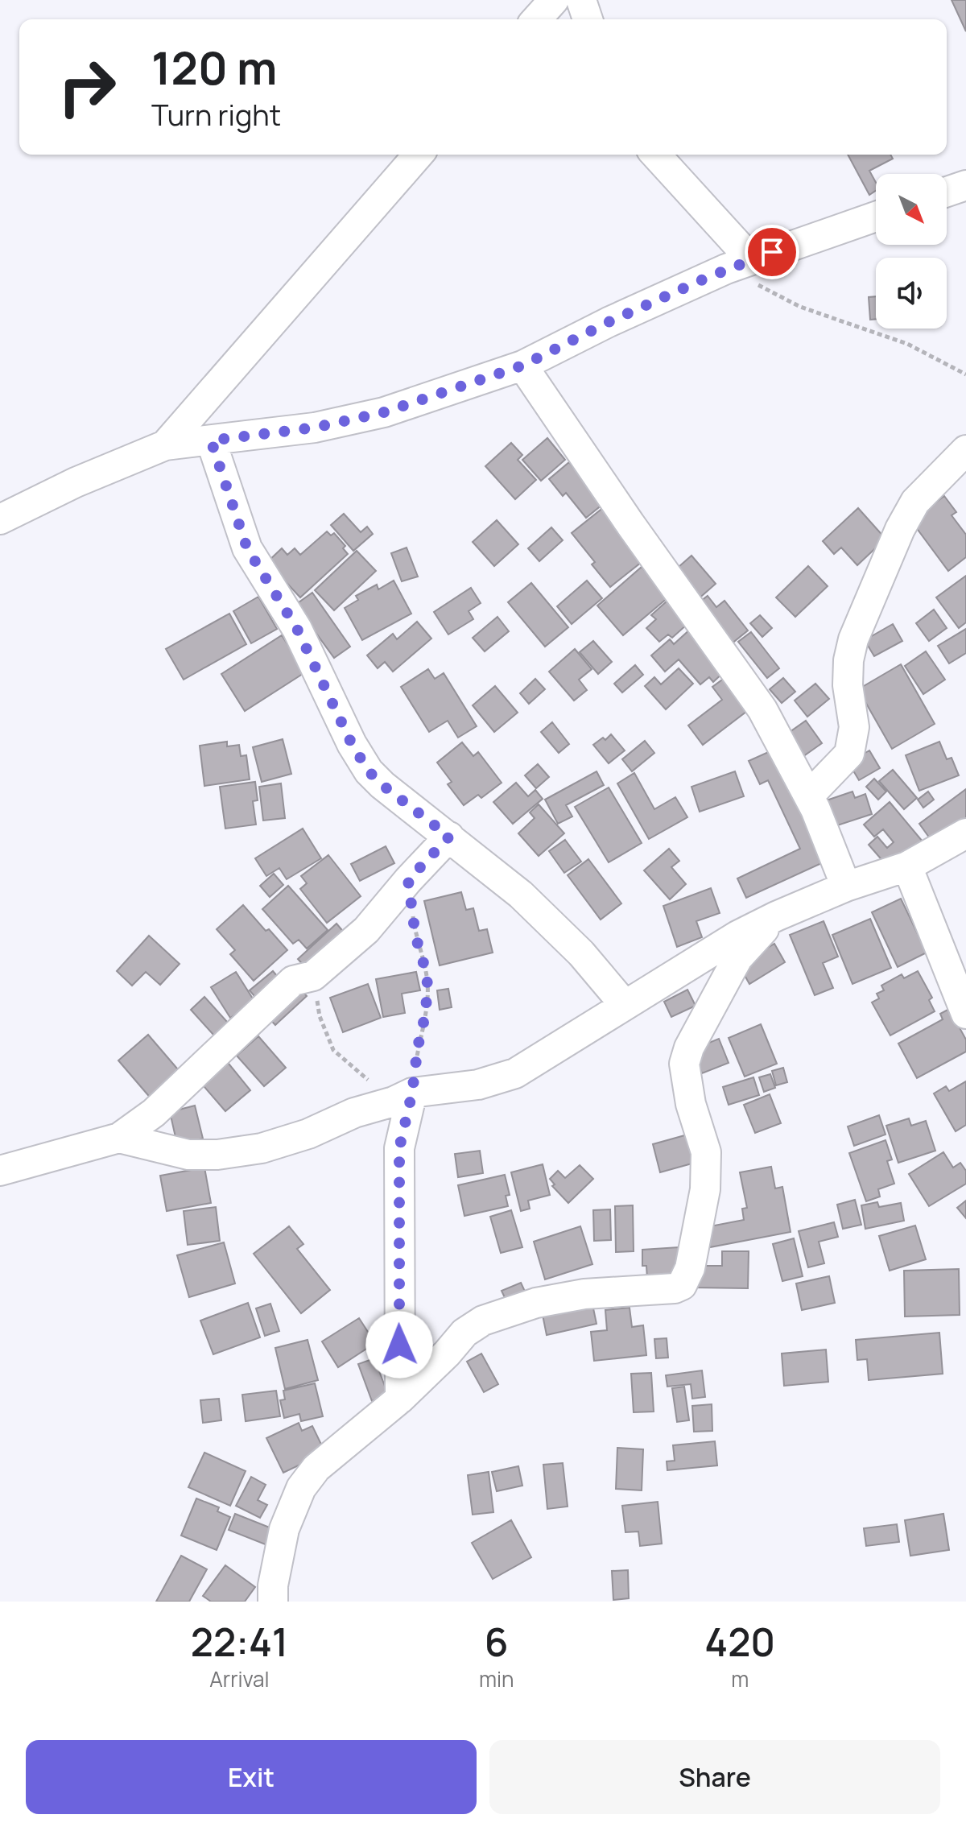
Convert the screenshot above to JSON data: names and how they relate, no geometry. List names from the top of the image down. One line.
{"north":"bottom right","page":{"turn":["120 m","Turn right"],"eta":["22:41","Arrival","6","min","420","m"],"buttons":["Exit","Share"]}}
